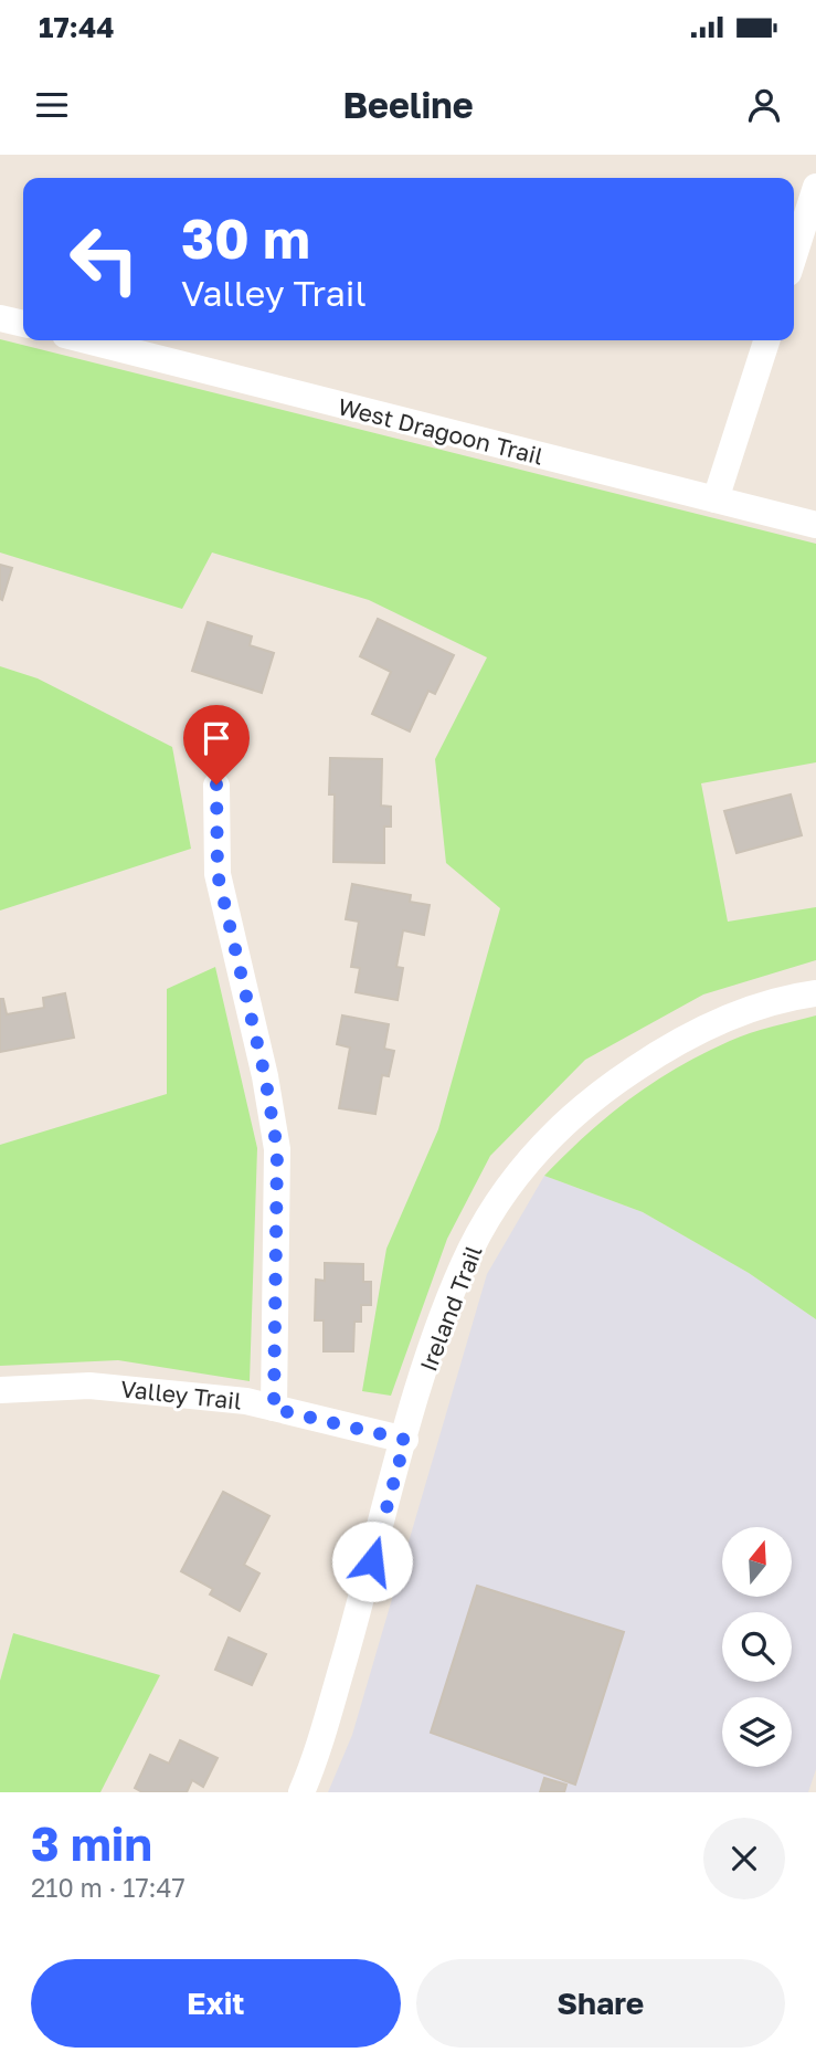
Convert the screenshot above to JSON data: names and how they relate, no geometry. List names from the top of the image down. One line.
{"streets":{"street":["West Dragoon Trail","Ireland Trail","Valley Trail"]},"crossings":[["Ireland Trail","Valley Trail"]],"north":"top","page":{"status":"17:44","header":"Beeline","turn":["30 m","Valley Trail"],"heading":["3 min","210 m · 17:47"],"buttons":["Exit","Share"]}}
